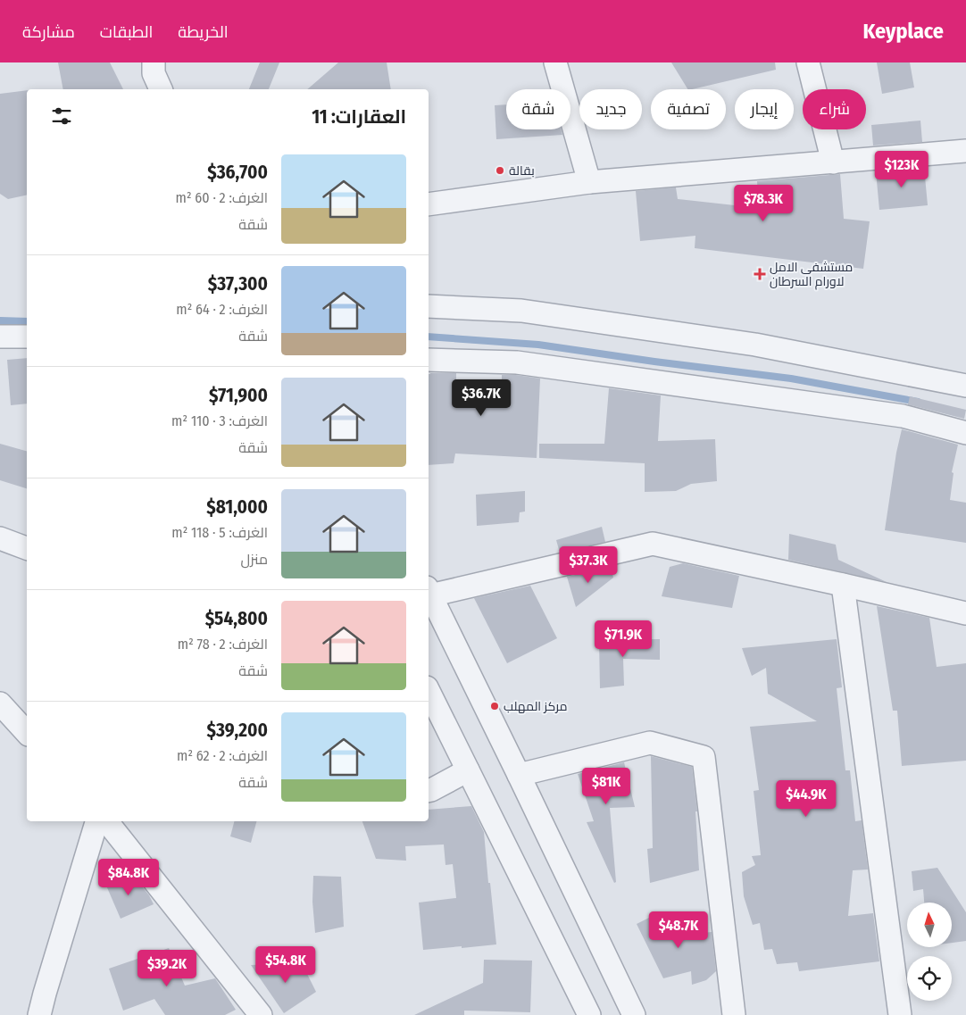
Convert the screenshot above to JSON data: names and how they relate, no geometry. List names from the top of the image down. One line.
{"places":{"other":["بقالة","مركز المهلب"],"health":["مستشفى الامل لاورام السرطان"]},"north":"top","page":{"header":"Keyplace","nav":["الخريطة","الطبقات","مشاركة"],"chip":["شراء","إيجار","تصفية","جديد","شقة"],"heading":"العقارات: 11","list":[{"name":"$36,700","note":"الغرف: 2 · 60 m² · شقة"},{"name":"$37,300","note":"الغرف: 2 · 64 m² · شقة"},{"name":"$71,900","note":"الغرف: 3 · 110 m² · شقة"},{"name":"$81,000","note":"الغرف: 5 · 118 m² · منزل"},{"name":"$54,800","note":"الغرف: 2 · 78 m² · شقة"},{"name":"$39,200","note":"الغرف: 2 · 62 m² · شقة"}],"price":["$123K","$78.3K","$36.7K","$37.3K","$71.9K","$81K","$44.9K","$84.8K","$48.7K","$54.8K","$39.2K"]}}
